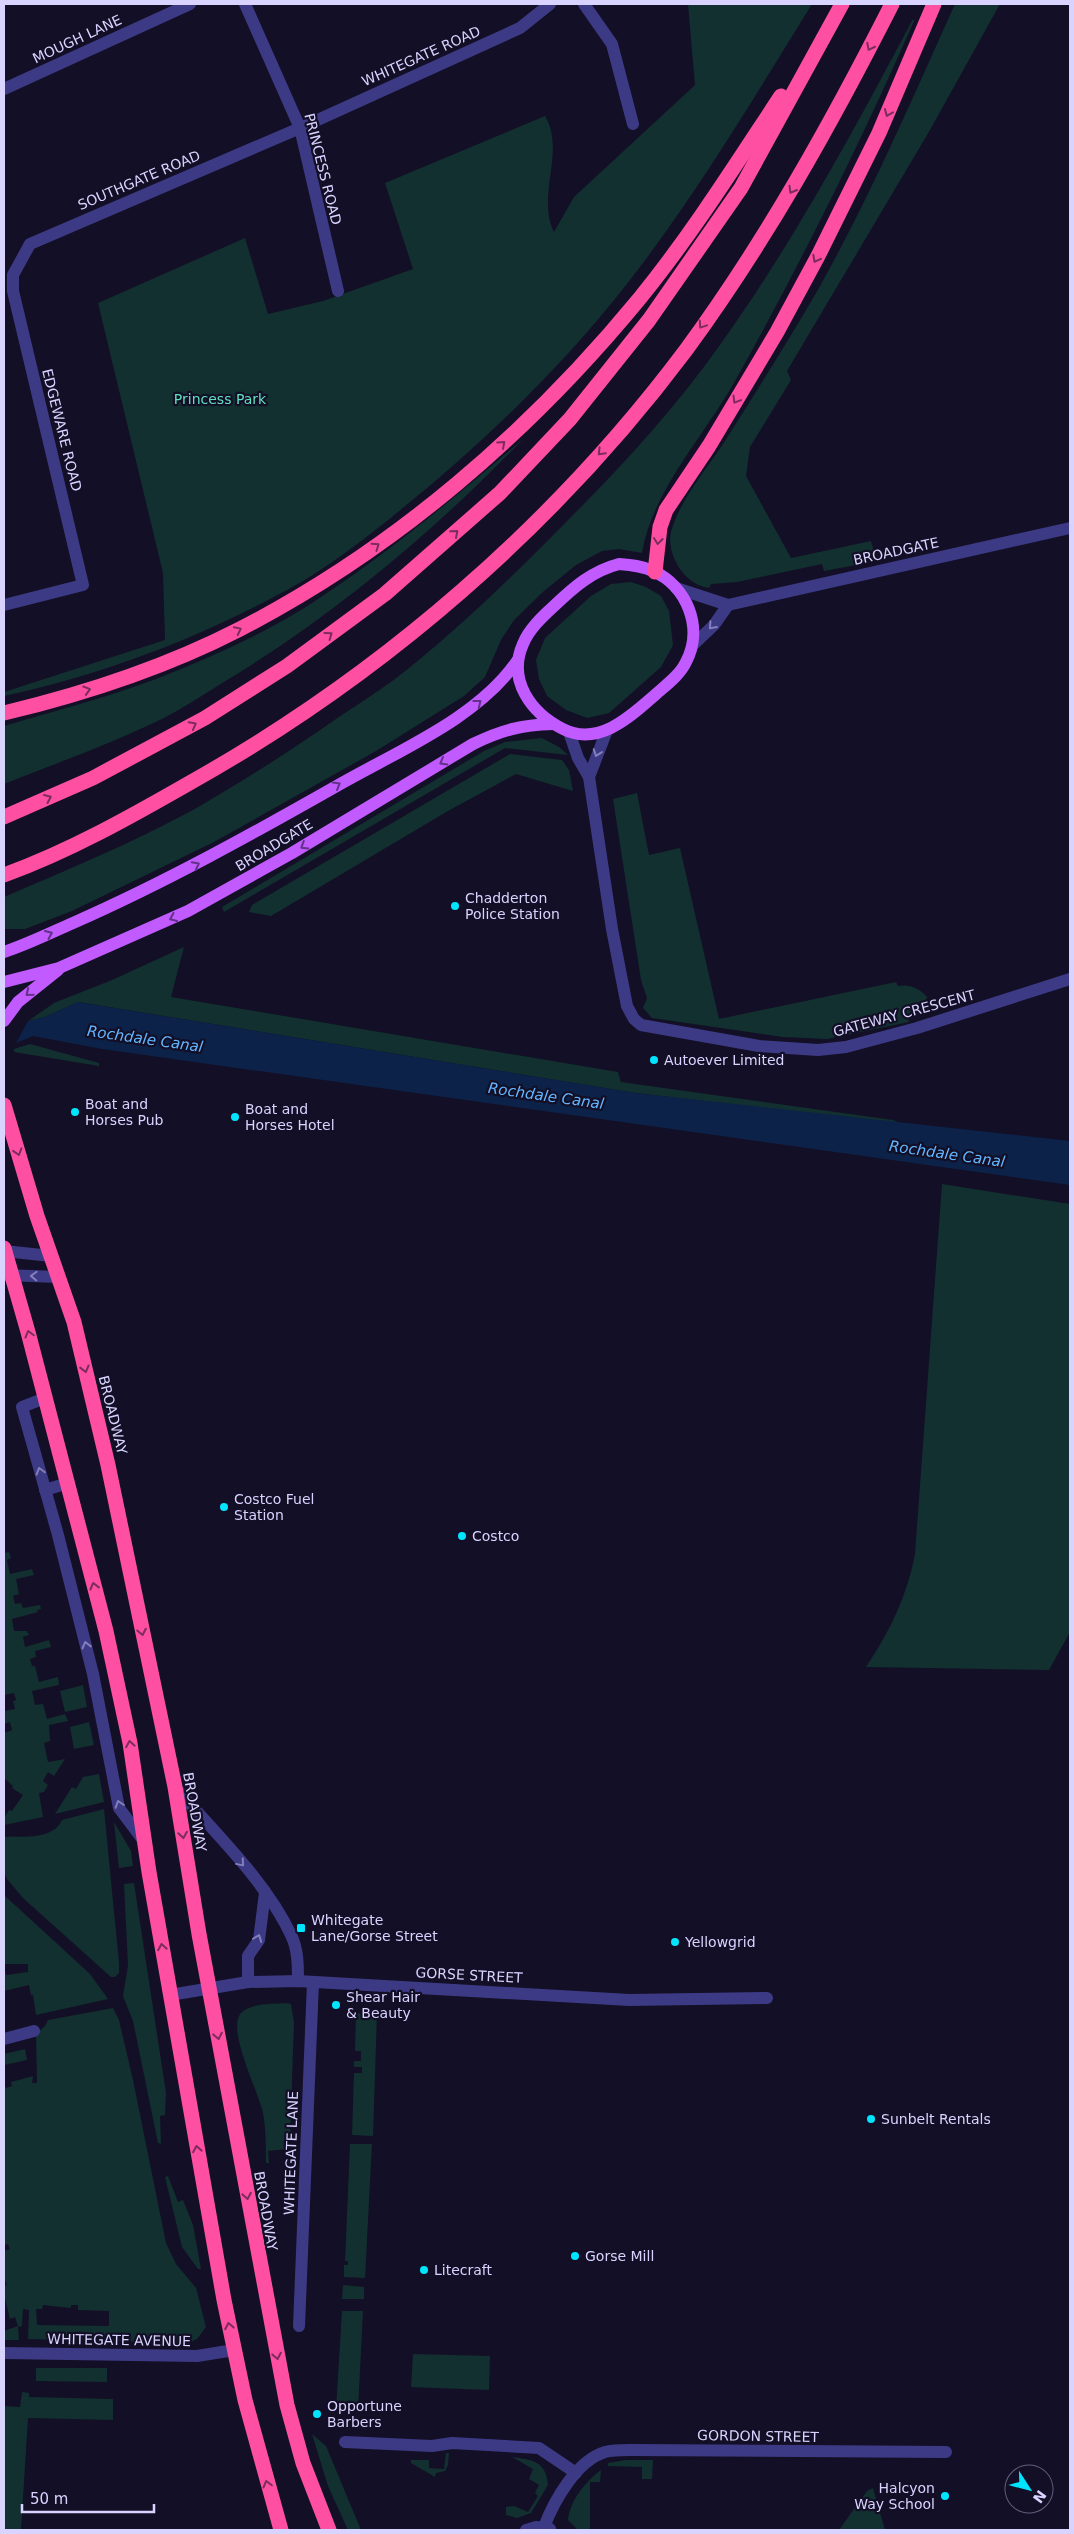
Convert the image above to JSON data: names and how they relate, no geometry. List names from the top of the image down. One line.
{"streets":{"highway":["BROADWAY"],"main road":["BROADGATE"],"street":["MOUGH LANE","WHITEGATE ROAD","PRINCESS ROAD","SOUTHGATE ROAD","EDGEWARE ROAD","GATEWAY CRESCENT","GORSE STREET","WHITEGATE LANE","WHITEGATE AVENUE","GORDON STREET"]},"crossings":[["WHITEGATE ROAD","PRINCESS ROAD"],["WHITEGATE ROAD","SOUTHGATE ROAD"],["PRINCESS ROAD","SOUTHGATE ROAD"],["SOUTHGATE ROAD","EDGEWARE ROAD"],["BROADGATE","GATEWAY CRESCENT"],["BROADWAY","GORSE STREET"],["GORSE STREET","WHITEGATE LANE"]],"water":["Rochdale Canal"],"parks":["Princess Park"],"places":{"other":["Chadderton Police Station","Autoever Limited","Boat and Horses Pub","Boat and Horses Hotel","Costco Fuel Station","Costco","Yellowgrid","Shear Hair & Beauty","Sunbelt Rentals","Gorse Mill","Litecraft","Opportune Barbers","Halcyon Way School"],"transit":["Whitegate Lane/Gorse Street"]},"scale_bar":"50 m","north":"bottom right"}
